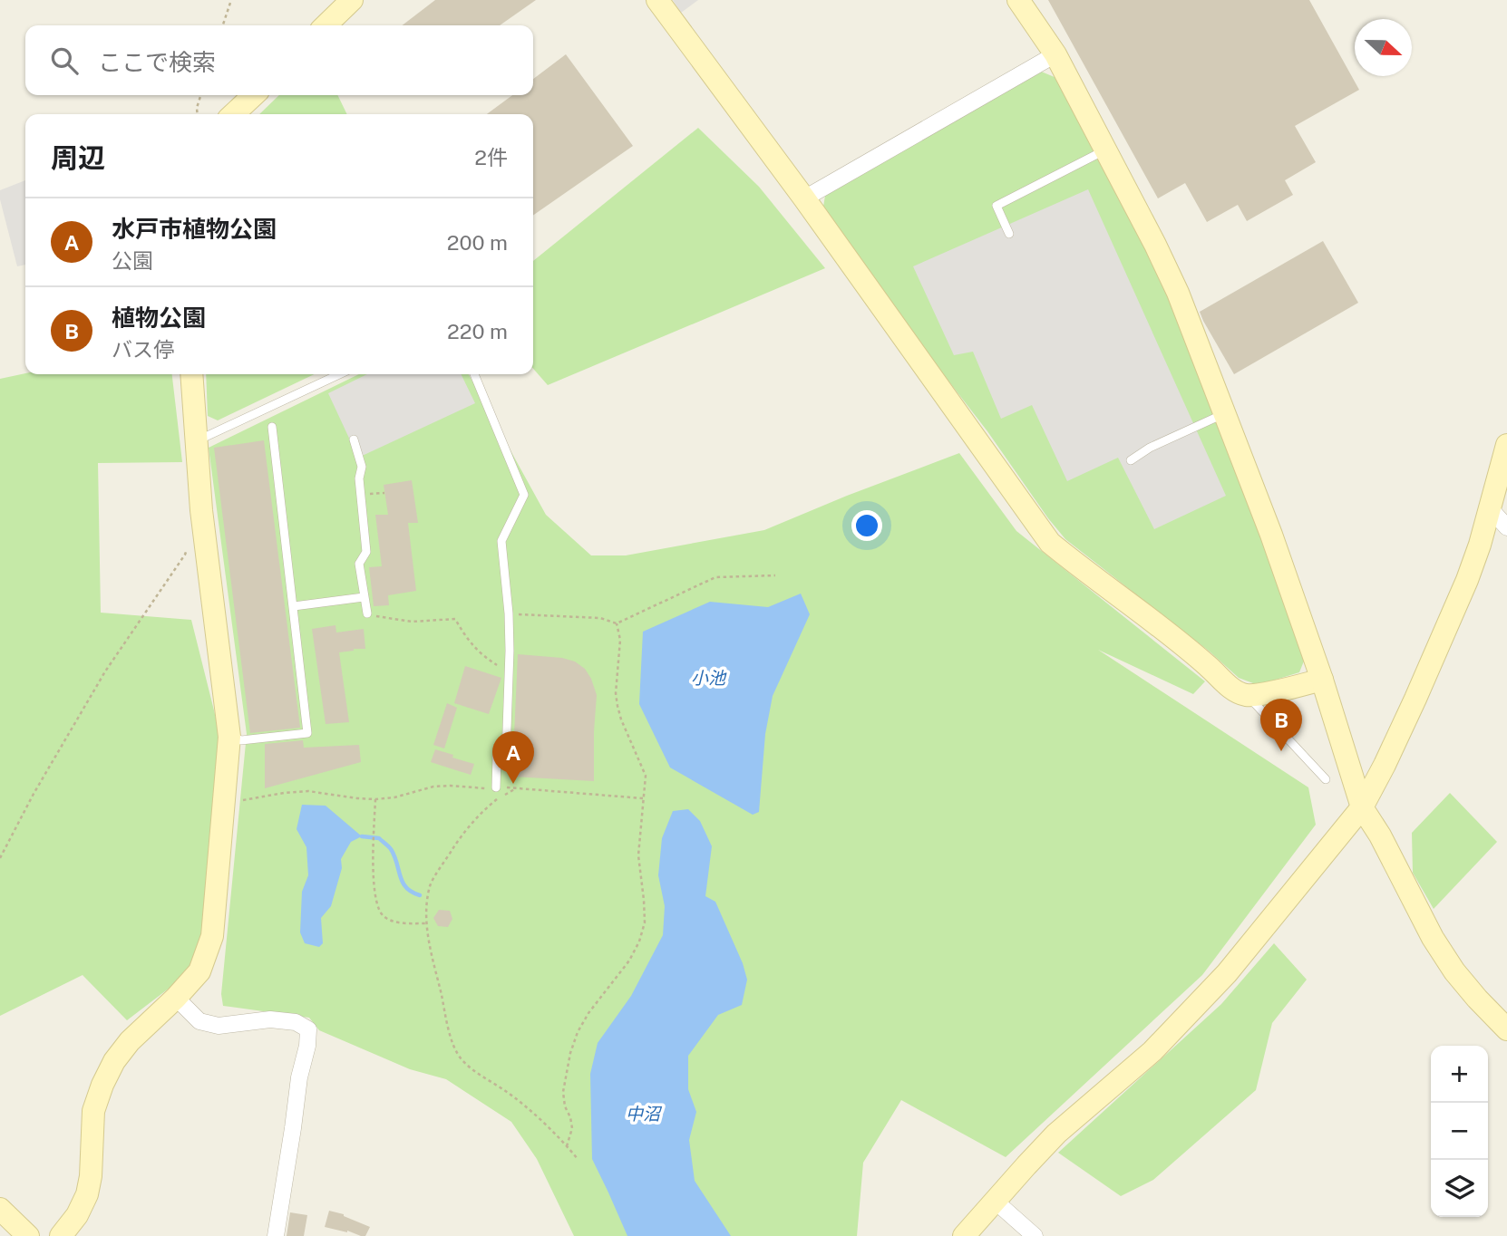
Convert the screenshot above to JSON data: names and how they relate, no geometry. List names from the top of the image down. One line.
{"water":["小池","中沼"],"north":"right","page":{"search":"ここで検索","heading":["周辺","2件"],"list":[{"mark":"A","name":"水戸市植物公園","note":"公園","value":"200 m"},{"mark":"B","name":"植物公園","note":"バス停","value":"220 m"}],"pins":["B","A"],"map_buttons":["+","−"]}}
